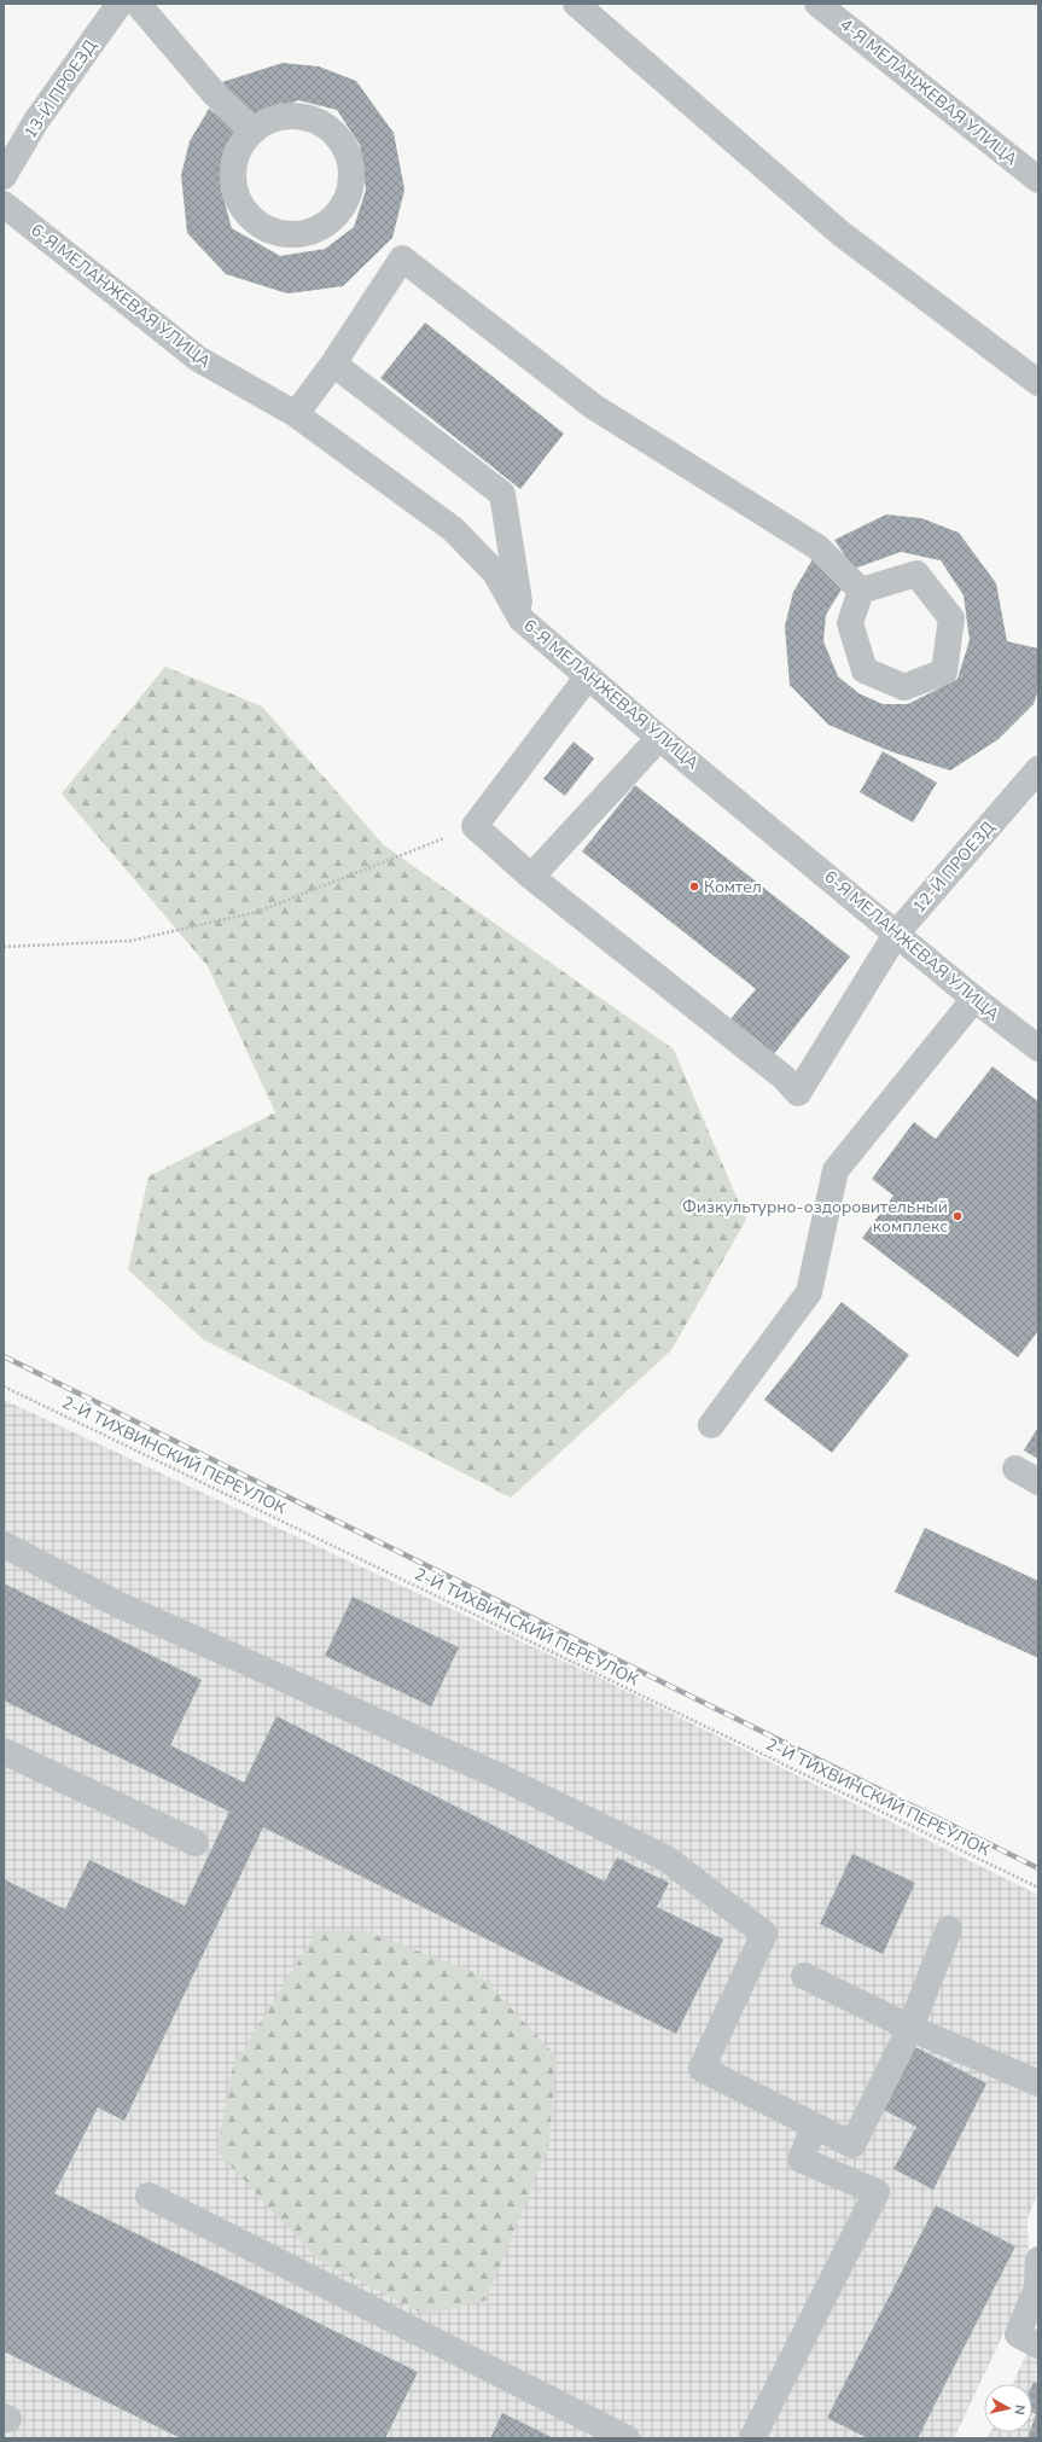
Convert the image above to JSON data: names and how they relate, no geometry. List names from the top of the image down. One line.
{"streets":{"street":["13-Й ПРОЕЗД","4-Я МЕЛАНЖЕВАЯ УЛИЦА","6-Я МЕЛАНЖЕВАЯ УЛИЦА","12-Й ПРОЕЗД"],"path":["2-Й ТИХВИНСКИЙ ПЕРЕУЛОК"]},"crossings":[["6-Я МЕЛАНЖЕВАЯ УЛИЦА","12-Й ПРОЕЗД"]],"places":["Комтел","Физкультурно-оздоровительный комплекс"],"north":"right"}
